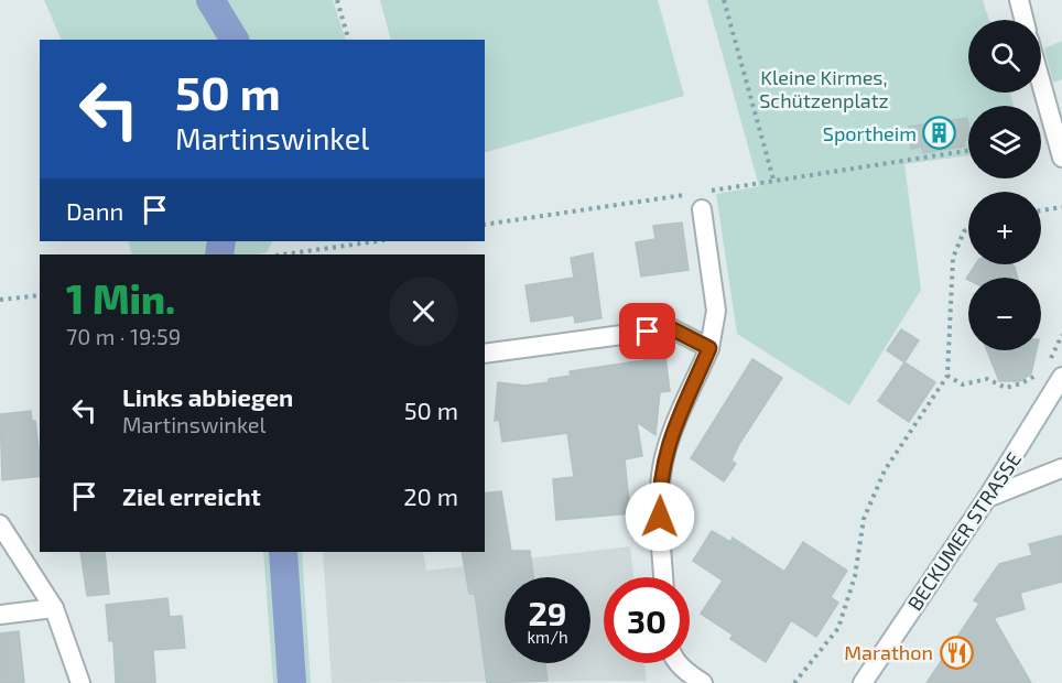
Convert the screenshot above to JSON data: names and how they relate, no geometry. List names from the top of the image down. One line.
{"streets":{"street":["BECKUMER STRASSE"]},"parks":["Kleine Kirmes, Schützenplatz"],"places":{"building":["Sportheim"],"restaurant":["Marathon"]},"page":{"map_buttons":["+","−"],"turn":["50 m","Martinswinkel"],"then":"Dann","heading":["1 Min.","70 m · 19:59"],"list":[{"name":"Links abbiegen","note":"Martinswinkel","value":"50 m"},{"name":"Ziel erreicht","value":"20 m"}],"speed":"29 km/h","limit":"30"}}
